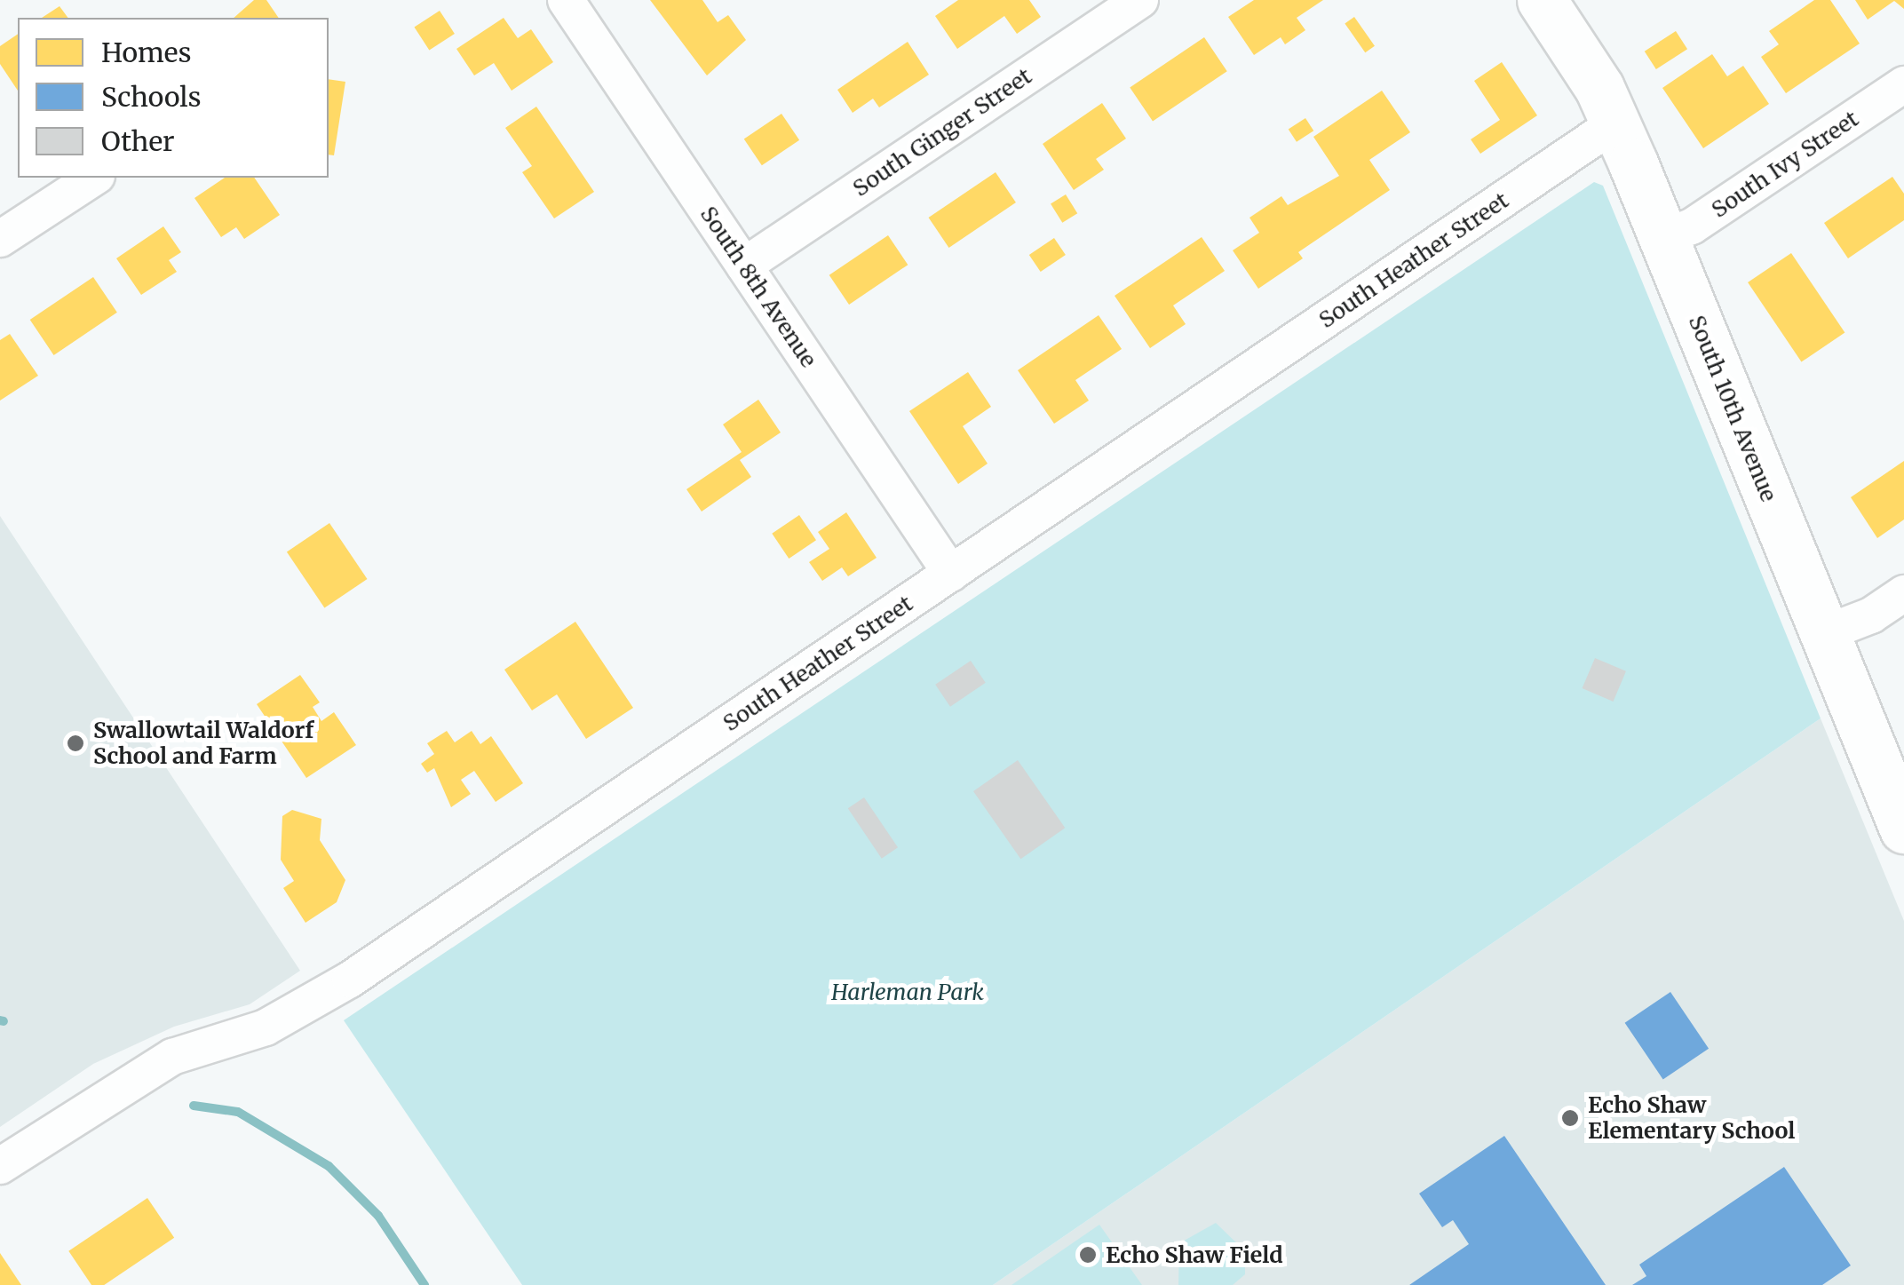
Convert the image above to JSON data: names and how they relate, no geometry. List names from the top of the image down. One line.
{"streets":{"main road":["South 10th Avenue"],"street":["South Ginger Street","South Ivy Street","South Heather Street","South 8th Avenue"]},"crossings":[["South Ginger Street","South 8th Avenue"],["South Ivy Street","South 10th Avenue"],["South Heather Street","South 8th Avenue"],["South Heather Street","South 10th Avenue"]],"parks":["Harleman Park"],"places":["Swallowtail Waldorf School and Farm","Echo Shaw Elementary School","Echo Shaw Field"],"legend":["Homes","Schools","Other"]}
